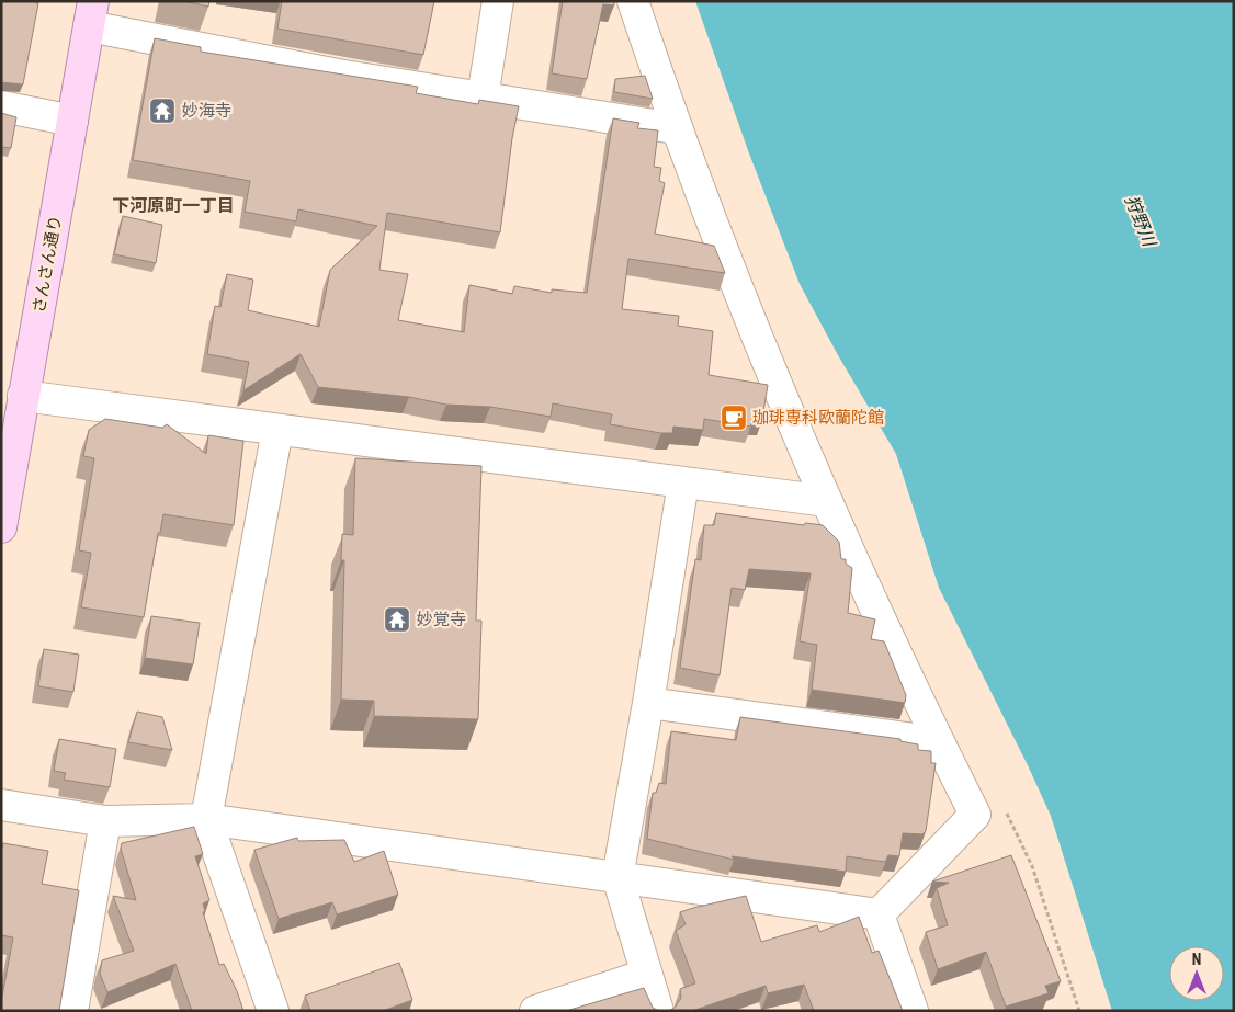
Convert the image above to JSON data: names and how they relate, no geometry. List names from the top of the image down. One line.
{"streets":{"main road":["さんさん通り"]},"districts":["下河原町一丁目"],"water":["狩野川"],"places":{"temple":["妙海寺","妙覚寺"],"cafe":["珈琲専科欧蘭陀館"]},"north":"top"}
